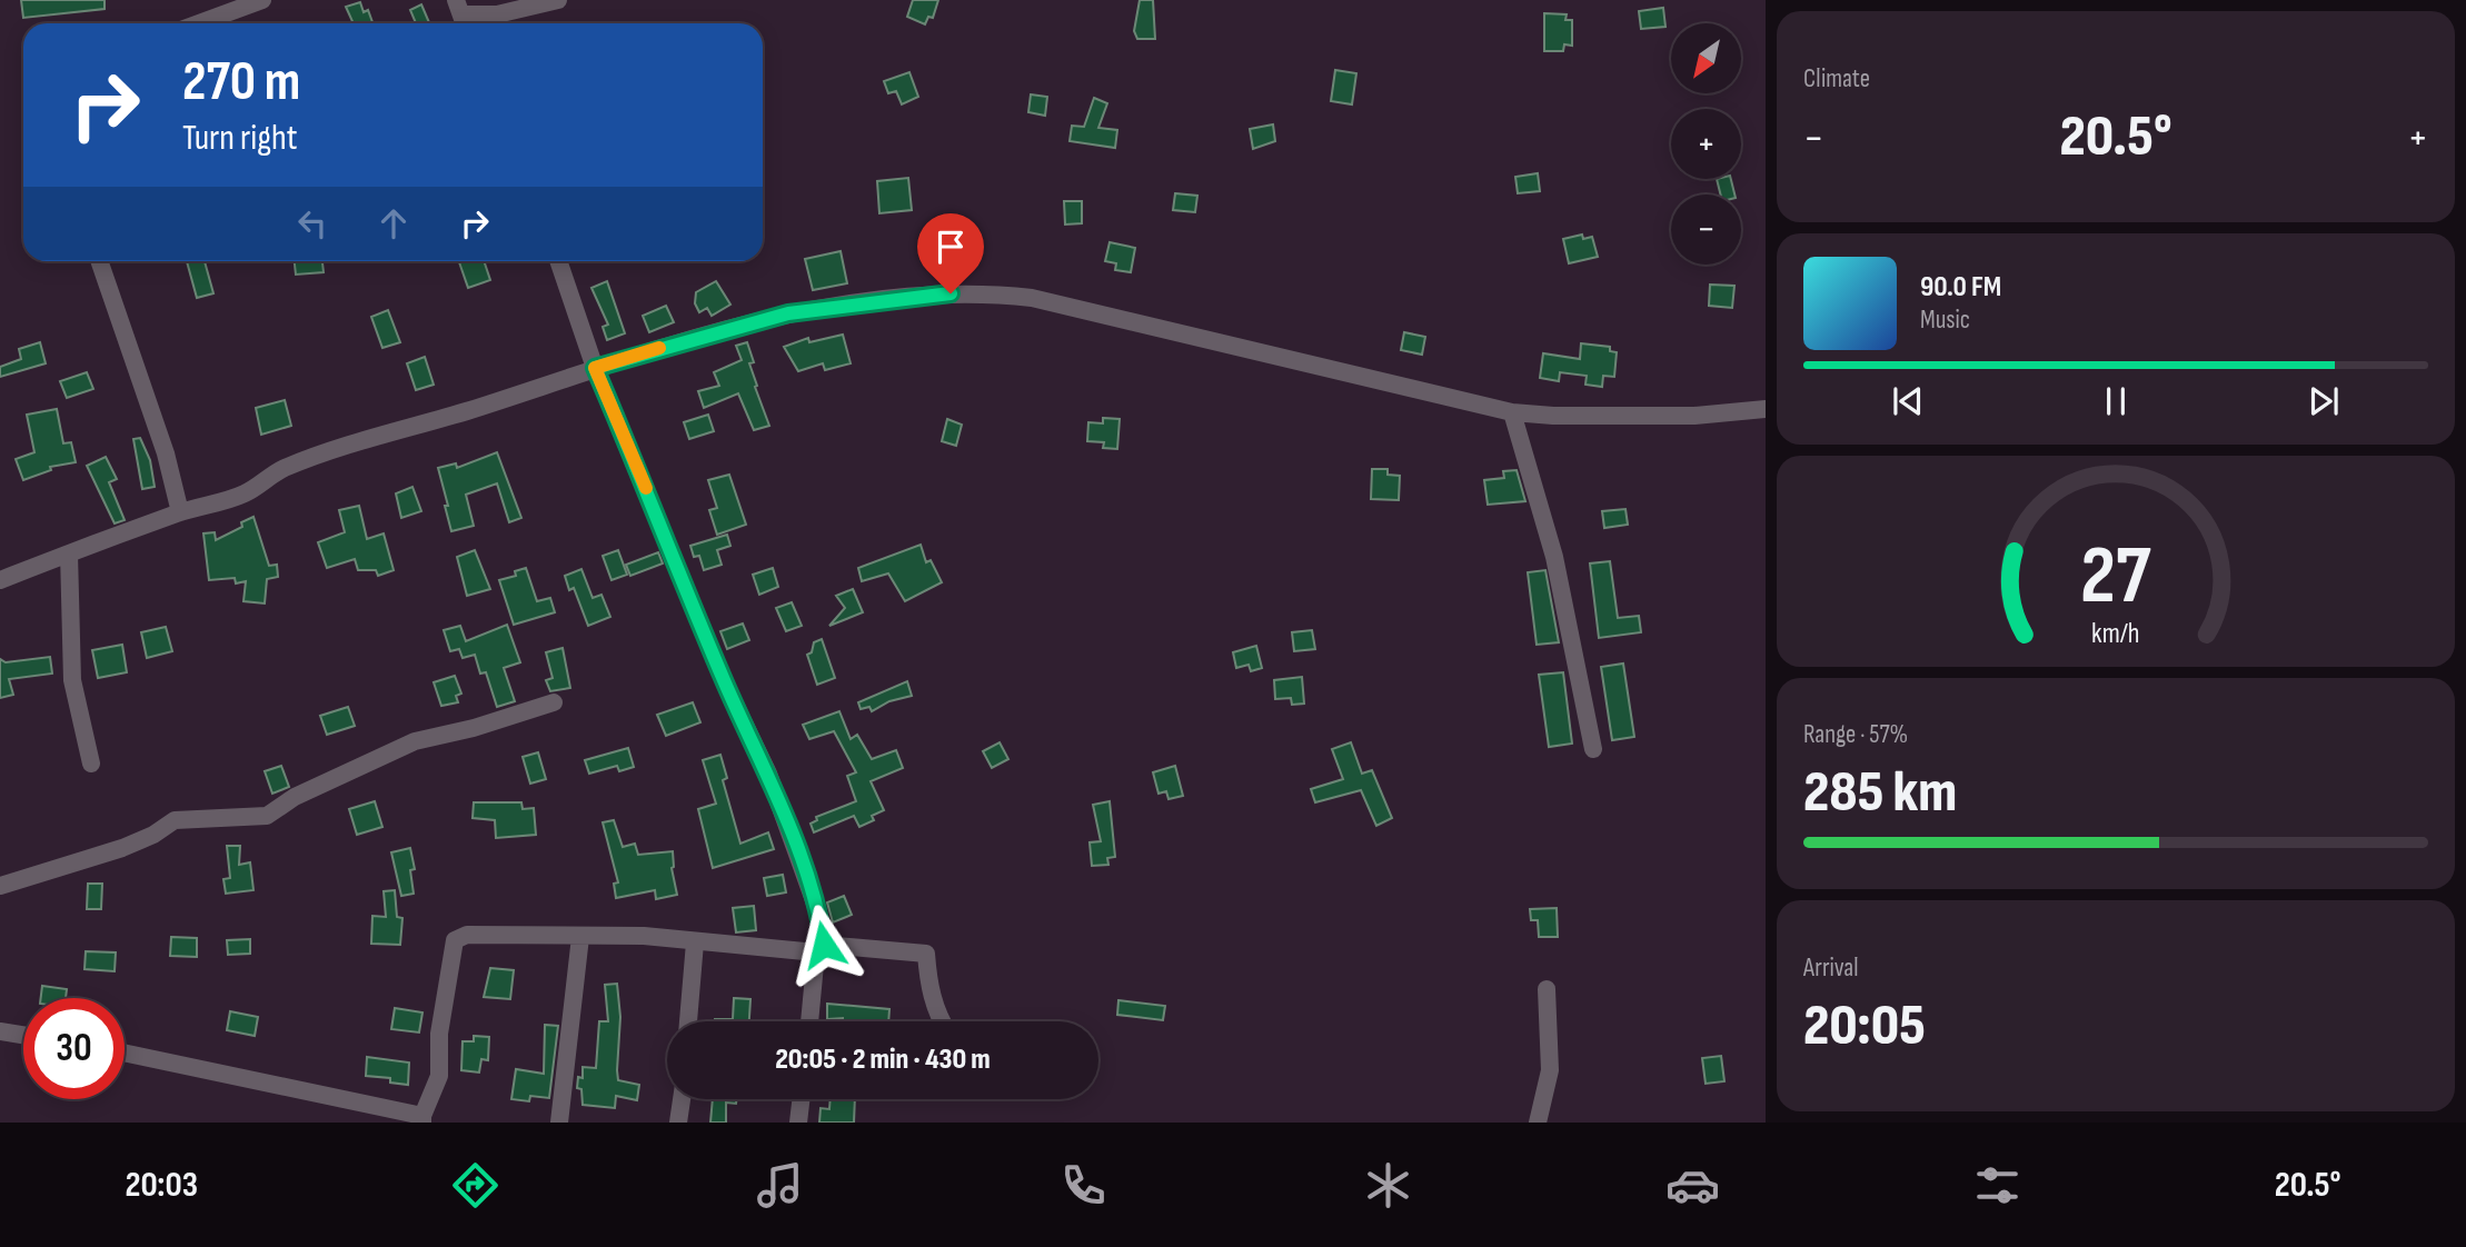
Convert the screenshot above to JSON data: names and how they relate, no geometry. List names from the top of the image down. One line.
{"north":"bottom left","page":{"tile":["Climate",["Range · 57%","285 km"],["Arrival","20:05"]],"map_buttons":["+","−"],"turn":["270 m","Turn right"],"heat":["−","20.5°","+"],"song":["90.0 FM","Music"],"limit":"30","trip":"20:05 · 2 min · 430 m","tabs":["20:03","20.5°"],"gauge":["27","km/h"]}}
